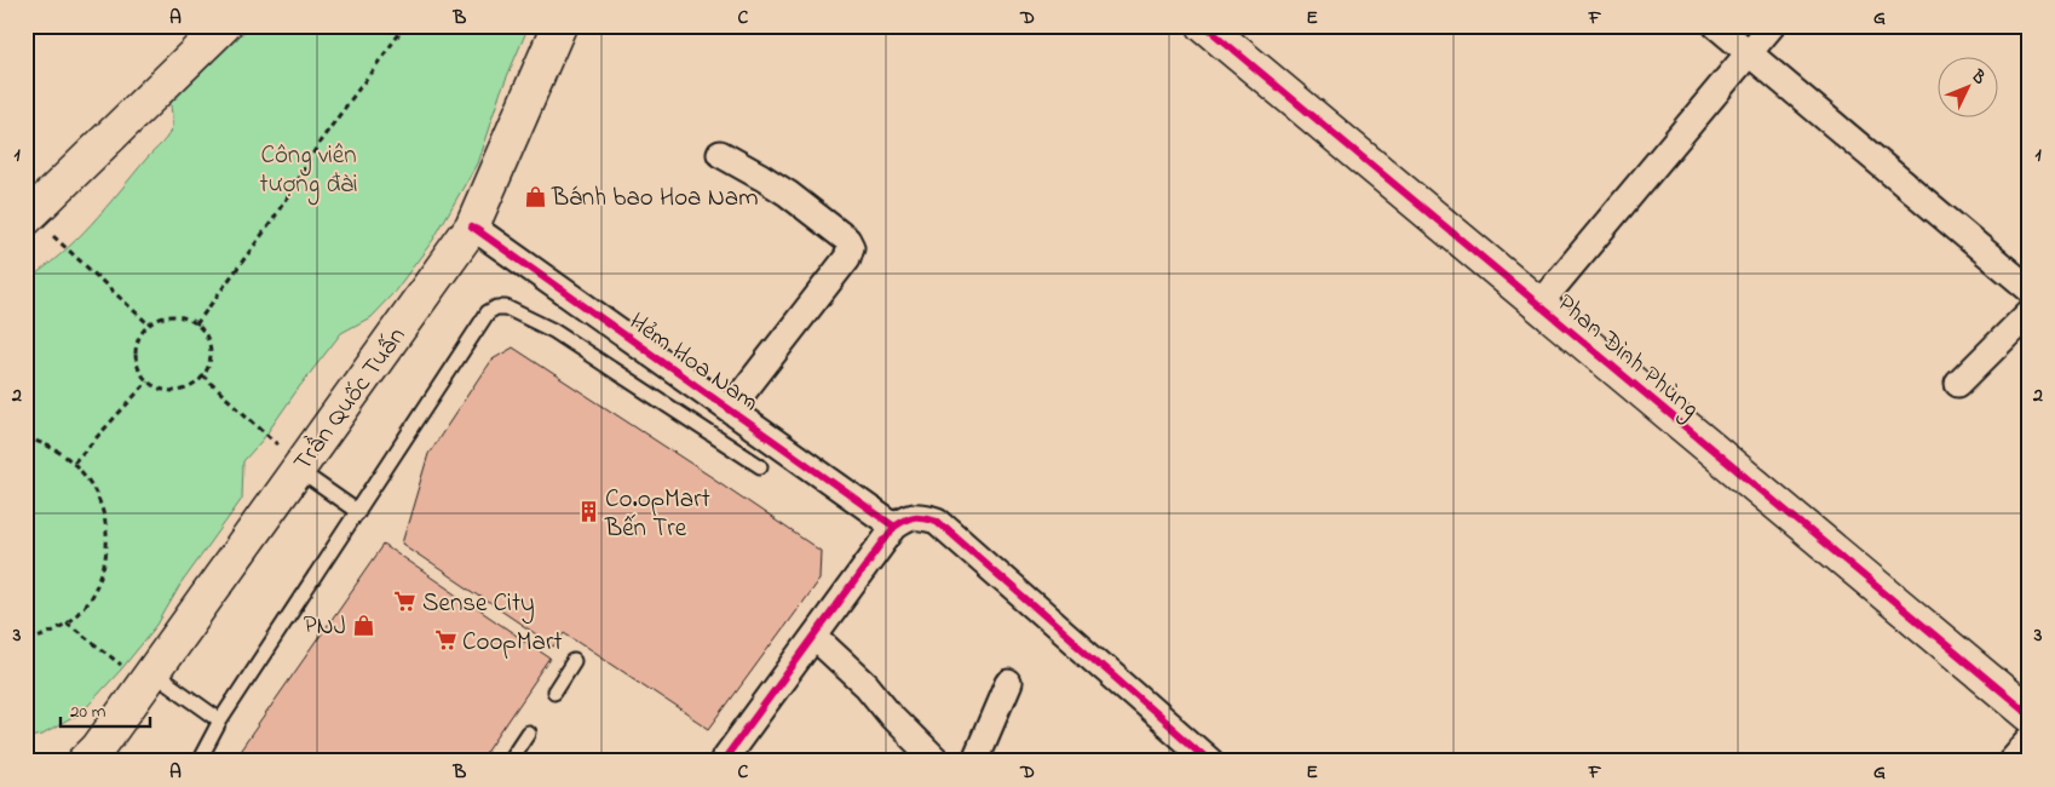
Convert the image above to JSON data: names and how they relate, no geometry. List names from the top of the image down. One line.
{"streets":{"main road":["Phan Đình Phùng","Trần Quốc Tuấn"],"street":["Hẻm Hoa Nam"]},"crossings":[["Hẻm Hoa Nam","Trần Quốc Tuấn"]],"parks":["Công viên tượng đài"],"places":{"shop":["Bánh bao Hoa Nam","PNJ"],"building":["Co.opMart Bến Tre"],"supermarket":["Sense City","CoopMart"]},"scale_bar":"20 m","north":"top right","grid":{"columns":["A","B","C","D","E","F","G"],"rows":["1","2","3"]}}
